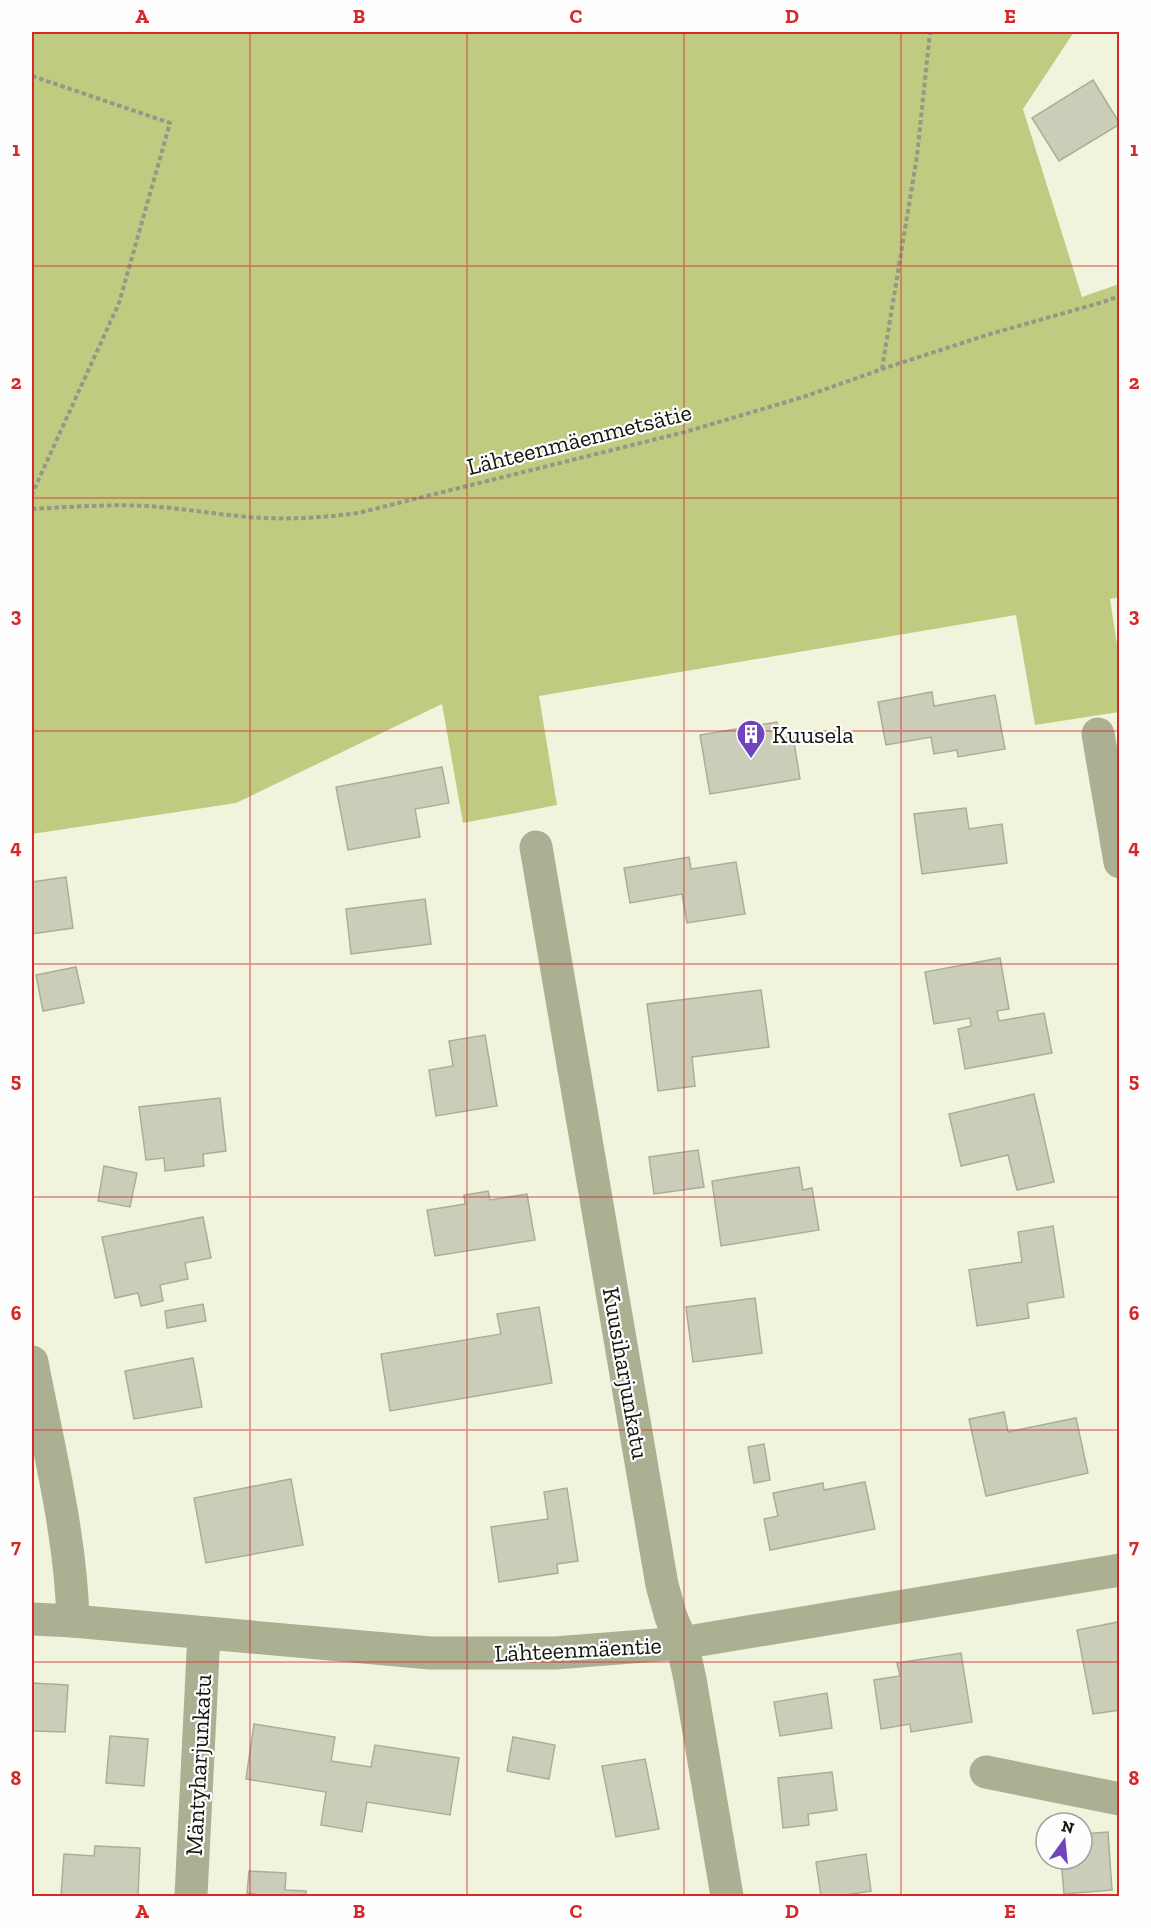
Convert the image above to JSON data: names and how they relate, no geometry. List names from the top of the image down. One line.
{"streets":{"street":["Kuusiharjunkatu","Lähteenmäentie","Mäntyharjunkatu"],"path":["Lähteenmäenmetsätie"]},"crossings":[["Kuusiharjunkatu","Lähteenmäentie"],["Lähteenmäentie","Mäntyharjunkatu"]],"places":{"building":["Kuusela"]},"north":"top","grid":{"columns":["A","B","C","D","E"],"rows":["1","2","3","4","5","6","7","8"]}}
